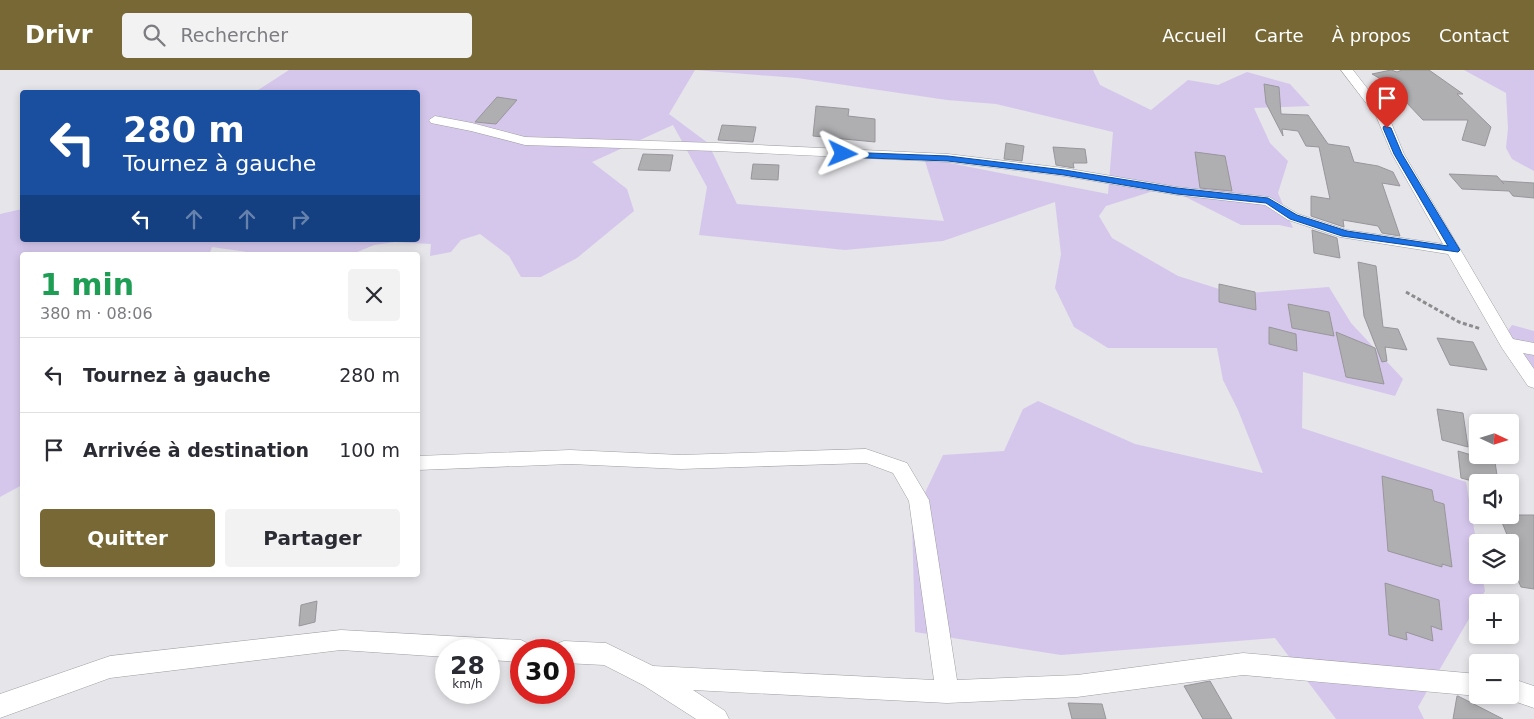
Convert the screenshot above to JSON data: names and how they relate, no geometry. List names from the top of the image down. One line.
{"north":"right","page":{"header":"Drivr","search":"Rechercher","nav":["Accueil","Carte","À propos","Contact"],"turn":["280 m","Tournez à gauche"],"heading":["1 min","380 m · 08:06"],"list":[{"name":"Tournez à gauche","value":"280 m"},{"name":"Arrivée à destination","value":"100 m"}],"map_buttons":["+","−"],"buttons":["Quitter","Partager"],"speed":"28 km/h","limit":"30"}}
